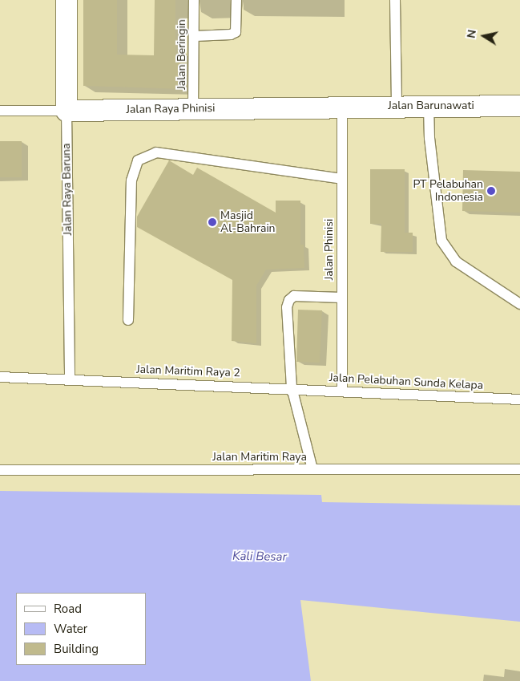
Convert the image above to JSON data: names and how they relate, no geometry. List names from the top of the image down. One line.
{"streets":{"street":["Jalan Barunawati","Jalan Raya Phinisi","Jalan Raya Baruna"],"lane":["Jalan Beringin","Jalan Phinisi","Jalan Maritim Raya 2","Jalan Pelabuhan Sunda Kelapa","Jalan Maritim Raya"]},"crossings":[["Jalan Beringin","Jalan Raya Phinisi"],["Jalan Barunawati","Jalan Raya Phinisi"],["Jalan Barunawati","Jalan Phinisi"],["Jalan Raya Phinisi","Jalan Raya Baruna"],["Jalan Raya Phinisi","Jalan Phinisi"],["Jalan Raya Baruna","Jalan Maritim Raya 2"],["Jalan Phinisi","Jalan Pelabuhan Sunda Kelapa"],["Jalan Maritim Raya 2","Jalan Pelabuhan Sunda Kelapa"]],"water":["Kali Besar"],"places":["PT Pelabuhan Indonesia","Masjid Al-Bahrain"],"legend":["Road","Water","Building"],"north":"left"}
